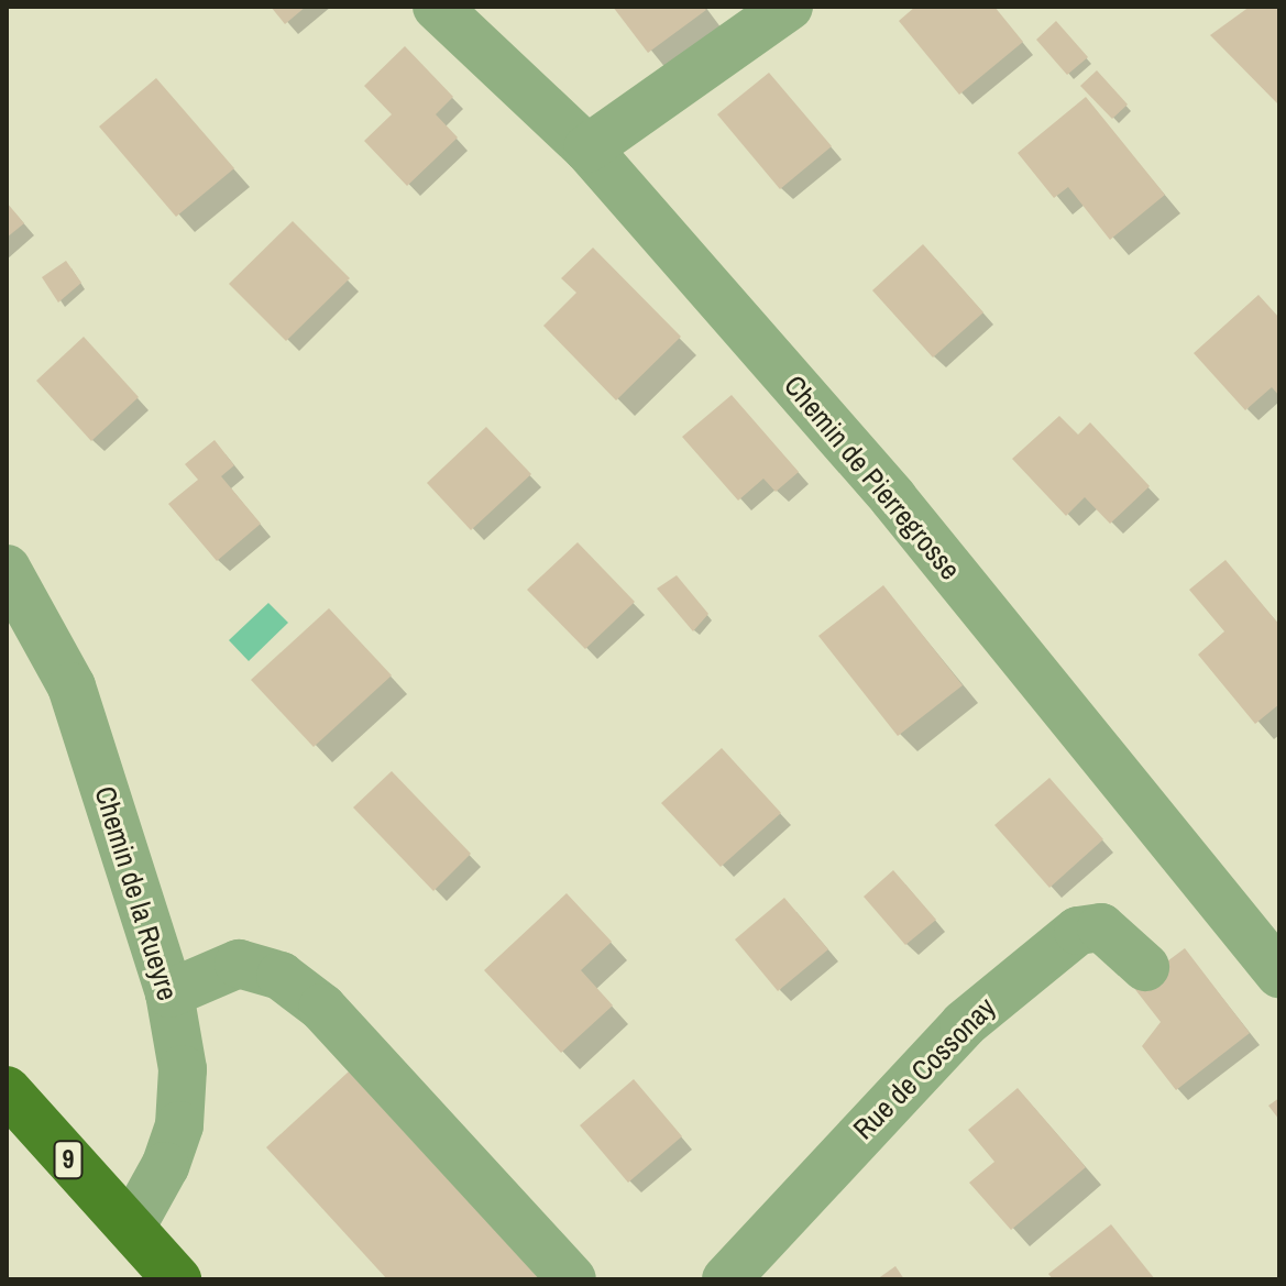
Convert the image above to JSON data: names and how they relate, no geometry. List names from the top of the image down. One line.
{"streets":{"main road":["9"],"street":["Chemin de Pierregrosse","Chemin de la Rueyre","Rue de Cossonay"]},"crossings":[["Chemin de la Rueyre","9"]]}
